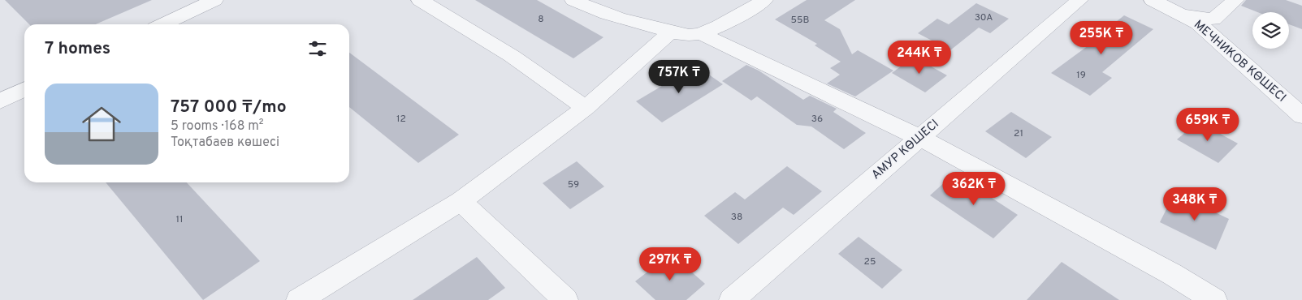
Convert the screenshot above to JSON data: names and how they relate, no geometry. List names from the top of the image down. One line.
{"streets":{"street":["МЕЧНИКОВ КӨШЕСІ","АМУР КӨШЕСІ"]},"house_numbers":["30А","8","55В","19","12","36","21","59","38","11","25"],"page":{"price":["255K ₸","244K ₸","757K ₸","659K ₸","362K ₸","348K ₸","297K ₸"],"heading":"7 homes","list":[{"name":"757 000 ₸/mo","note":"5 rooms · 168 m² · Тоқтабаев көшесі"}]}}
